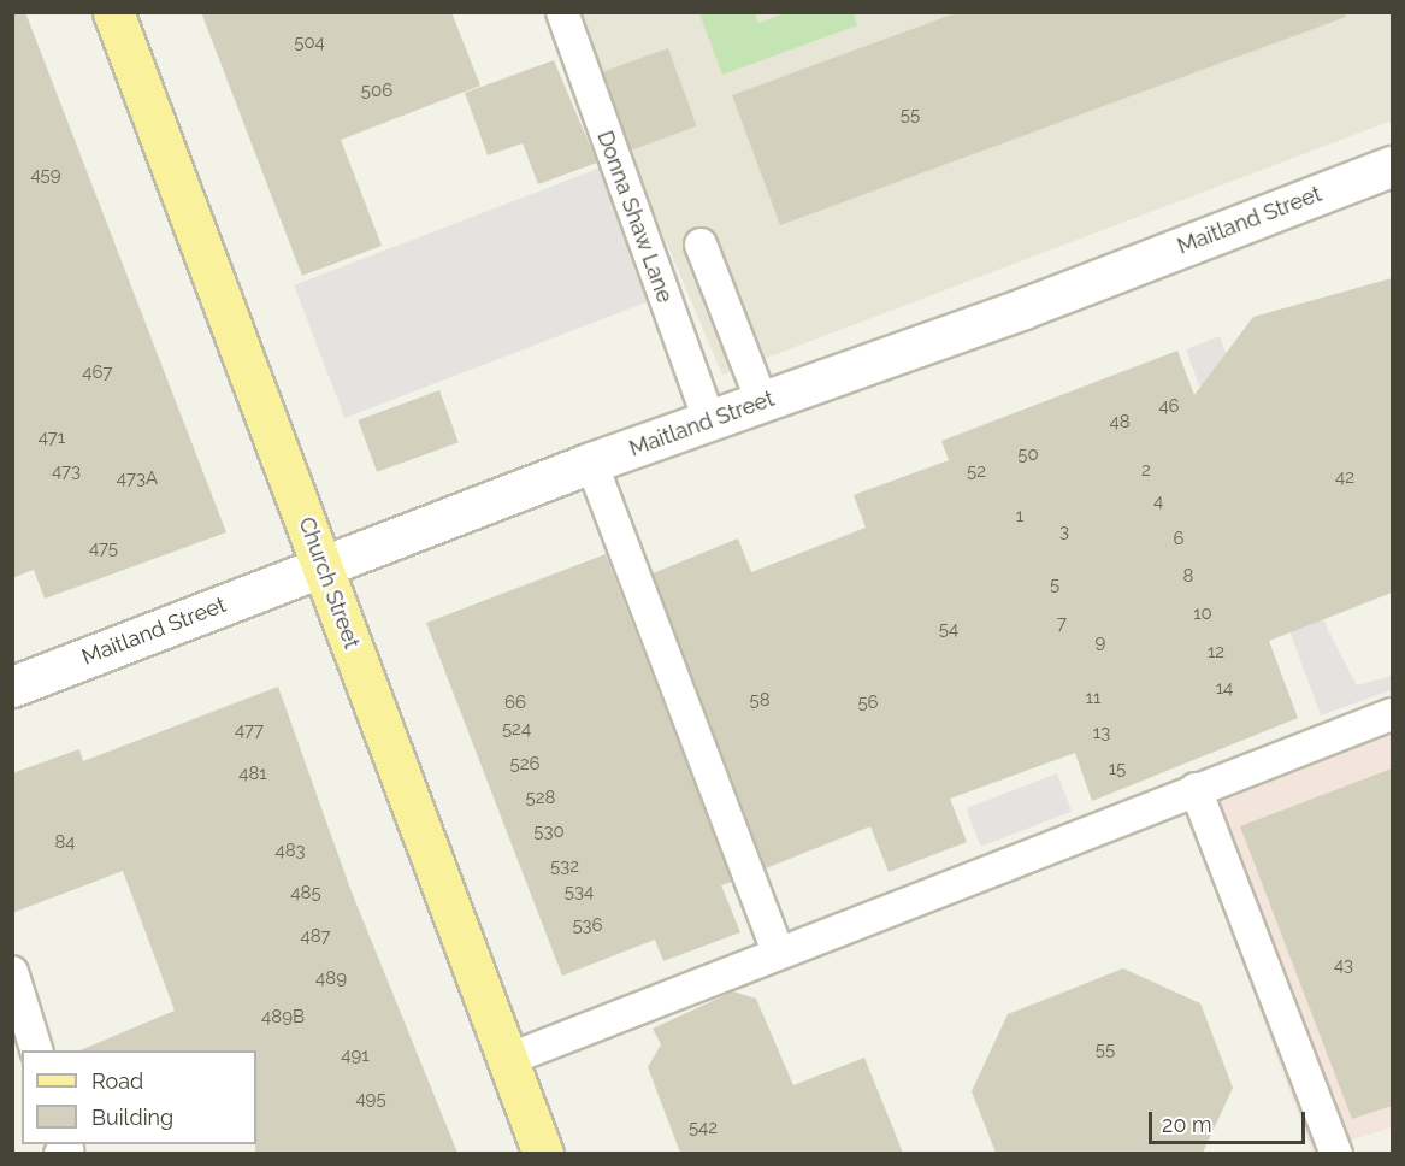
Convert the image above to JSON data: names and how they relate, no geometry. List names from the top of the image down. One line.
{"streets":{"main road":["Church Street"],"street":["Maitland Street"],"lane":["Donna Shaw Lane"]},"crossings":[["Donna Shaw Lane","Maitland Street"],["Maitland Street","Church Street"]],"house_numbers":["504","506","55","459","467","46","48","471","50","2","473","52","42","473A","4","1","3","6","475","8","5","10","7","54","9","12","14","11","58","66","56","524","477","13","526","15","481","528","530","84","483","532","534","485","536","487","43","489","489B","55","491","495","542"],"legend":["Road","Building"],"scale_bar":"20 m"}
